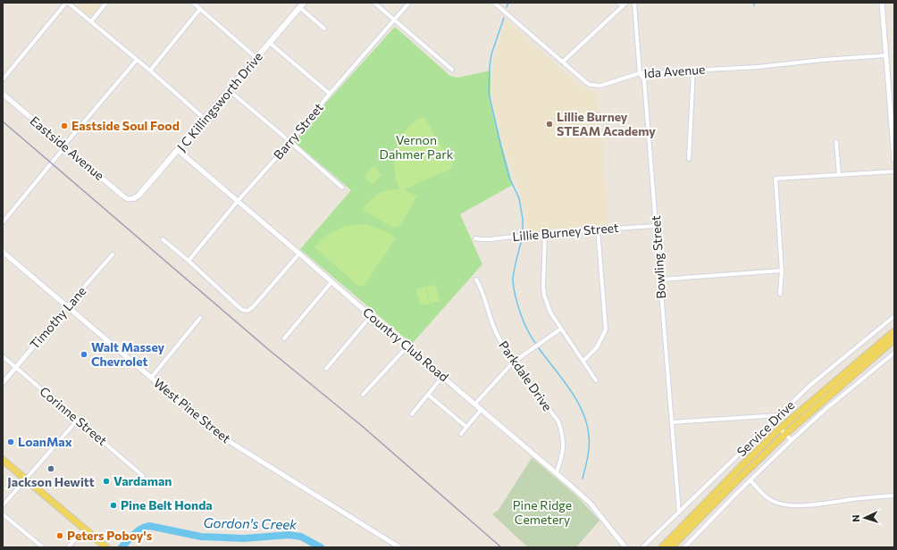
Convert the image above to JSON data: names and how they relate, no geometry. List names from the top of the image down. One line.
{"streets":{"main road":["J C Killingsworth Drive"],"street":["Ida Avenue","Barry Street","Eastside Avenue","Lillie Burney Street","Bowling Street","Timothy Lane","Country Club Road","Parkdale Drive","West Pine Street","Corinne Street","Service Drive"]},"crossings":[["Ida Avenue","Bowling Street"],["J C Killingsworth Drive","Eastside Avenue"],["J C Killingsworth Drive","Country Club Road"],["Barry Street","Country Club Road"],["Lillie Burney Street","Bowling Street"],["Bowling Street","Service Drive"],["Timothy Lane","West Pine Street"],["Timothy Lane","Corinne Street"],["Country Club Road","Parkdale Drive"]],"water":["Gordon's Creek"],"parks":["Vernon Dahmer Park","Pine Ridge Cemetery"],"places":["Lillie Burney STEAM Academy","Eastside Soul Food","Walt Massey Chevrolet","LoanMax","Jackson Hewitt","Vardaman","Pine Belt Honda","Peters Poboy's"],"north":"left"}
